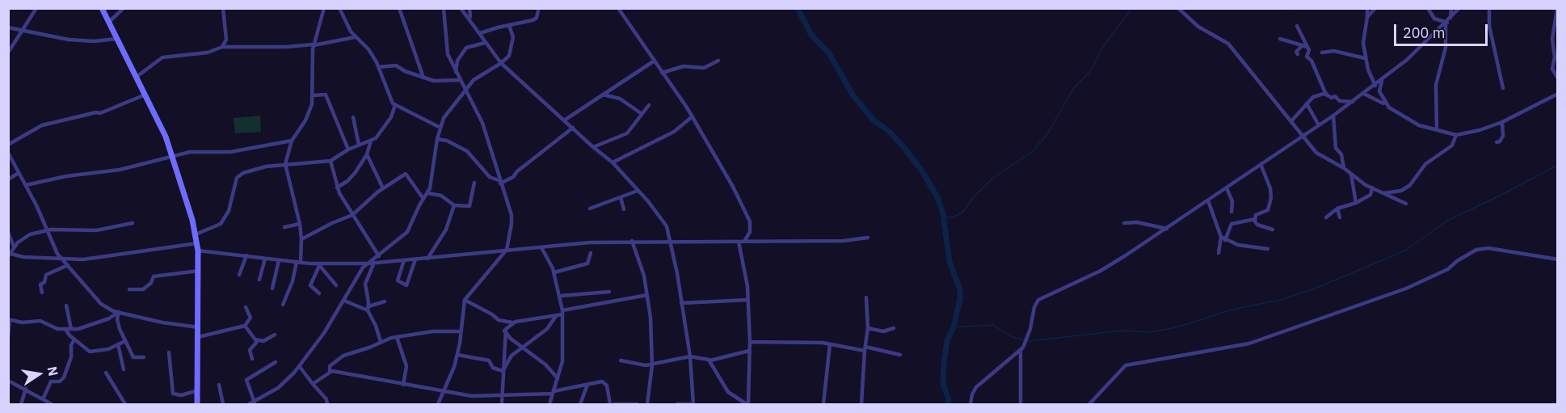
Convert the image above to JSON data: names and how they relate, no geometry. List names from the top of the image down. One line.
{"scale_bar":"200 m","north":"right"}
